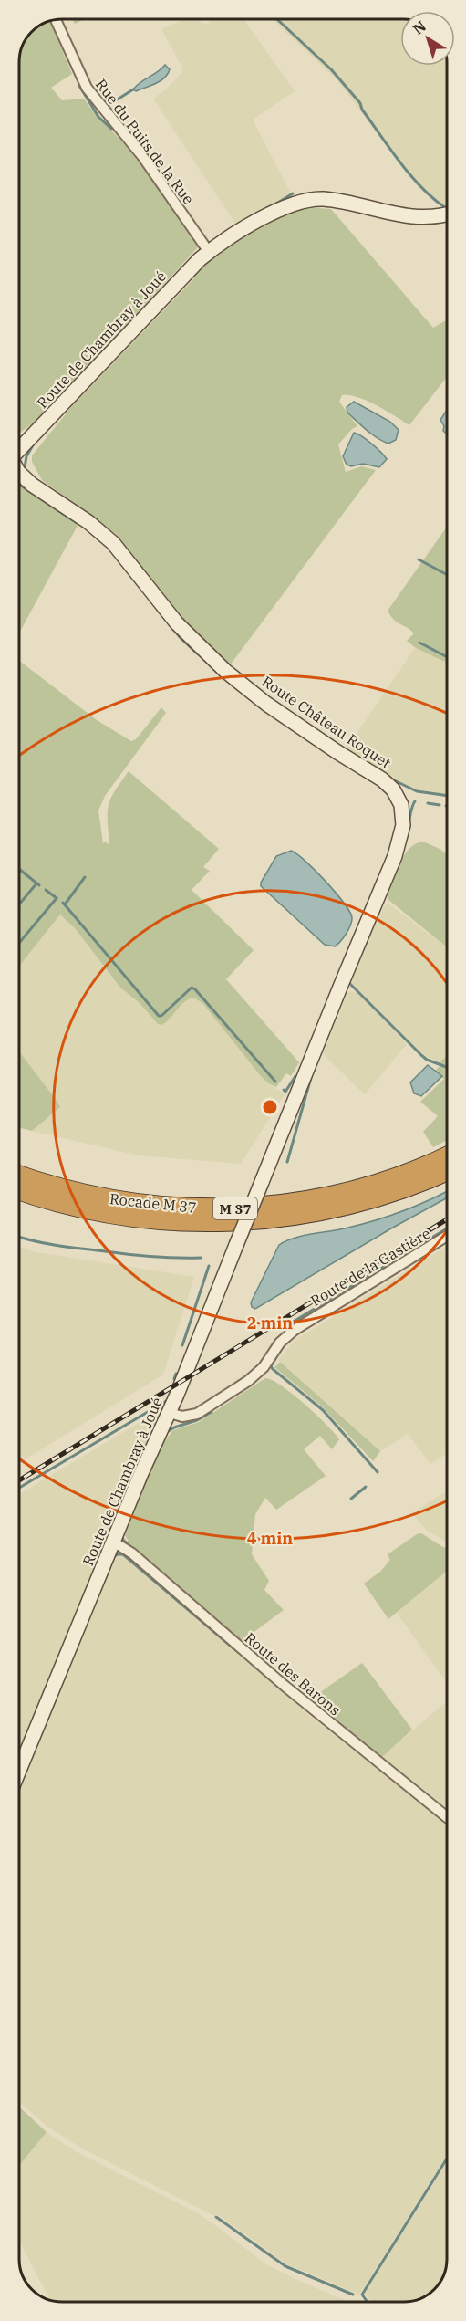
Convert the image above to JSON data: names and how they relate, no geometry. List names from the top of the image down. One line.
{"streets":{"highway":["Rocade M 37","M 37"],"street":["Rue du Puits de la Rue","Route de Chambray à Joué","Route Château Roquet","Route de la Gastière","Route des Barons"]},"crossings":[["Rue du Puits de la Rue","Route de Chambray à Joué"],["Route de Chambray à Joué","Route Château Roquet"],["Route de Chambray à Joué","Route de la Gastière"],["Route de Chambray à Joué","Route des Barons"]],"north":"top left","rings":["2 min","4 min"]}
